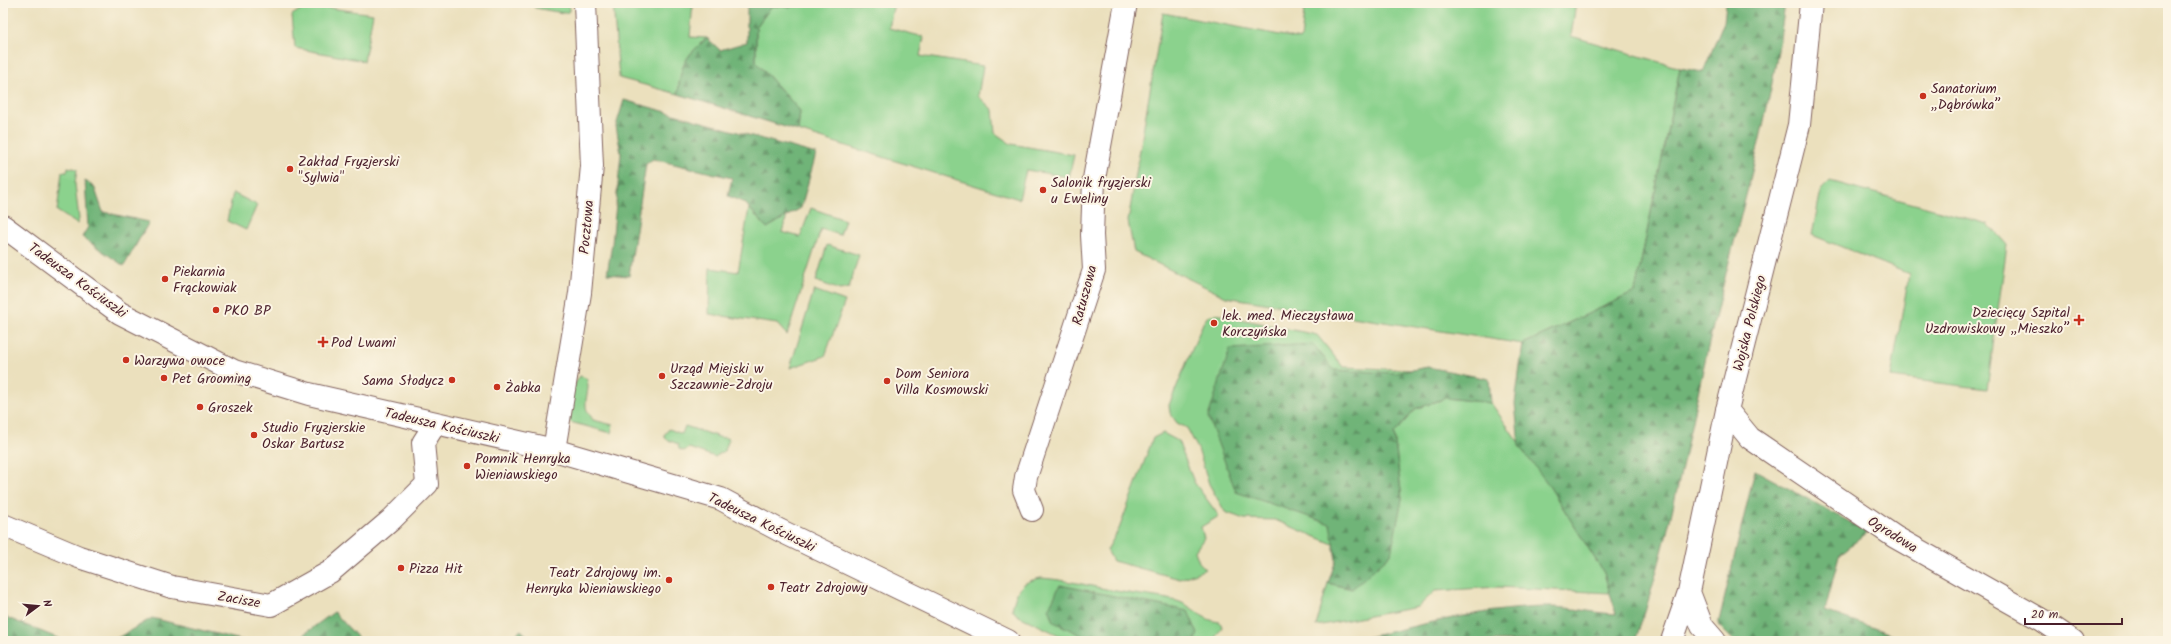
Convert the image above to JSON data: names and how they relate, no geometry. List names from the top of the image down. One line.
{"streets":{"street":["Pocztowa","Tadeusza Kościuszki","Ratuszowa","Wojska Polskiego","Ogrodowa","Zacisze"]},"crossings":[["Pocztowa","Tadeusza Kościuszki"],["Tadeusza Kościuszki","Zacisze"],["Wojska Polskiego","Ogrodowa"]],"places":{"other":["Sanatorium „Dąbrówka”","Zakład Fryzjerski \"Sylwia\"","Salonik fryzjerski u Eweliny","Piekarnia Frąckowiak","PKO BP","lek. med. Mieczysława Korczyńska","Warzywa owoce","Urząd Miejski w Szczawnie-Zdroju","Pet Grooming","Sama Słodycz","Dom Seniora Villa Kosmowski","Żabka","Groszek","Studio Fryzjerskie Oskar Bartusz","Pomnik Henryka Wieniawskiego","Pizza Hit","Teatr Zdrojowy im. Henryka Wieniawskiego","Teatr Zdrojowy"],"health":["Dziecięcy Szpital Uzdrowiskowy „Mieszko”","Pod Lwami"]},"scale_bar":"20 m","north":"right"}
